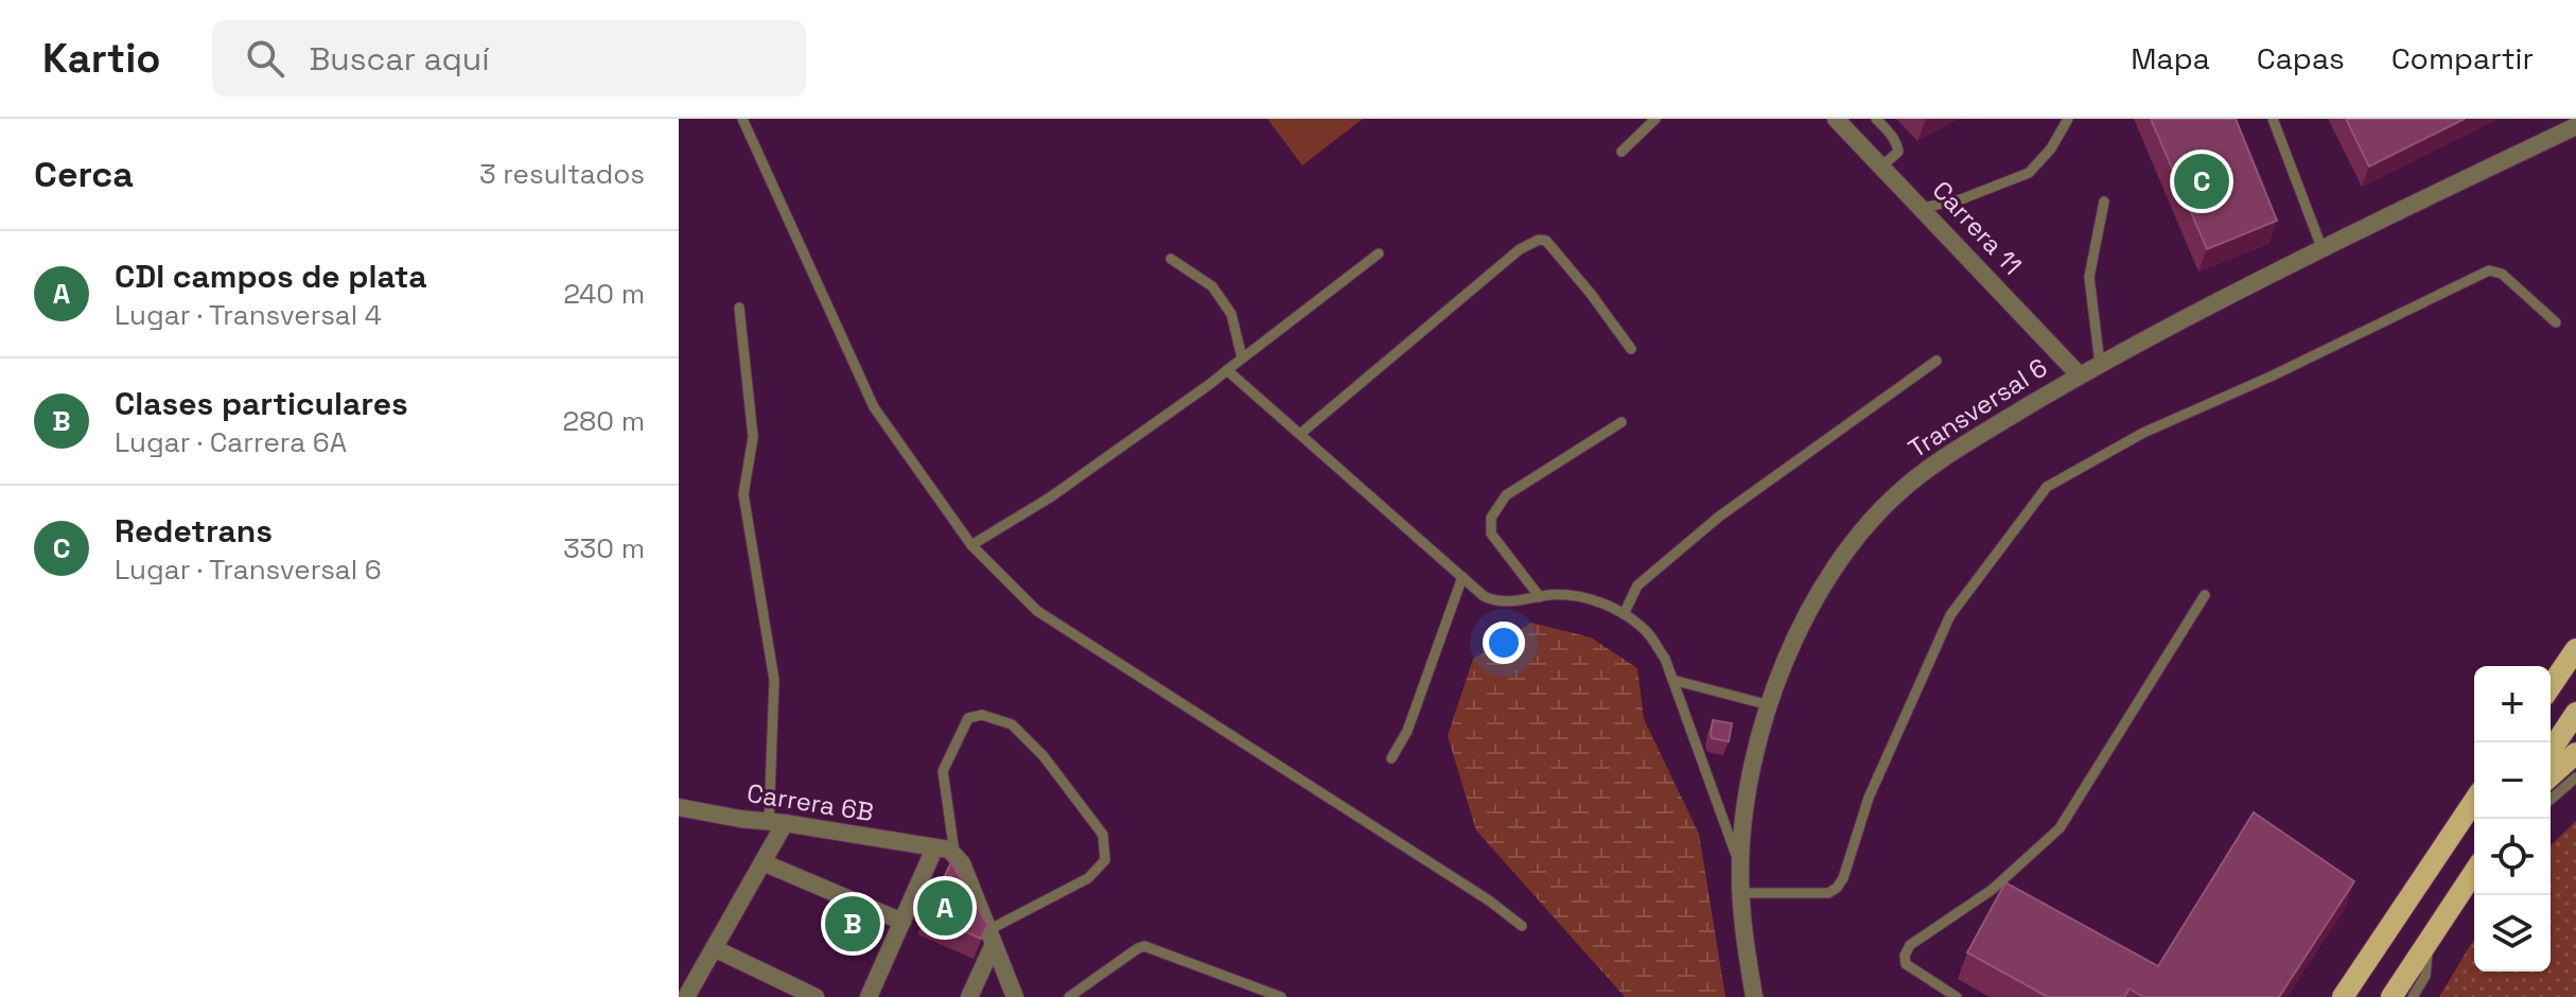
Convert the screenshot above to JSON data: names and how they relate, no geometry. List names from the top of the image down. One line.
{"streets":{"street":["Carrera 11","Transversal 6","Carrera 6B"]},"crossings":[["Carrera 11","Transversal 6"]],"page":{"header":"Kartio","search":"Buscar aquí","nav":["Mapa","Capas","Compartir"],"heading":["Cerca","3 resultados"],"pins":["C","A","B"],"list":[{"mark":"A","name":"CDI campos de plata","note":"Lugar · Transversal 4","value":"240 m"},{"mark":"B","name":"Clases particulares","note":"Lugar · Carrera 6A","value":"280 m"},{"mark":"C","name":"Redetrans","note":"Lugar · Transversal 6","value":"330 m"}],"map_buttons":["+","−"]}}
